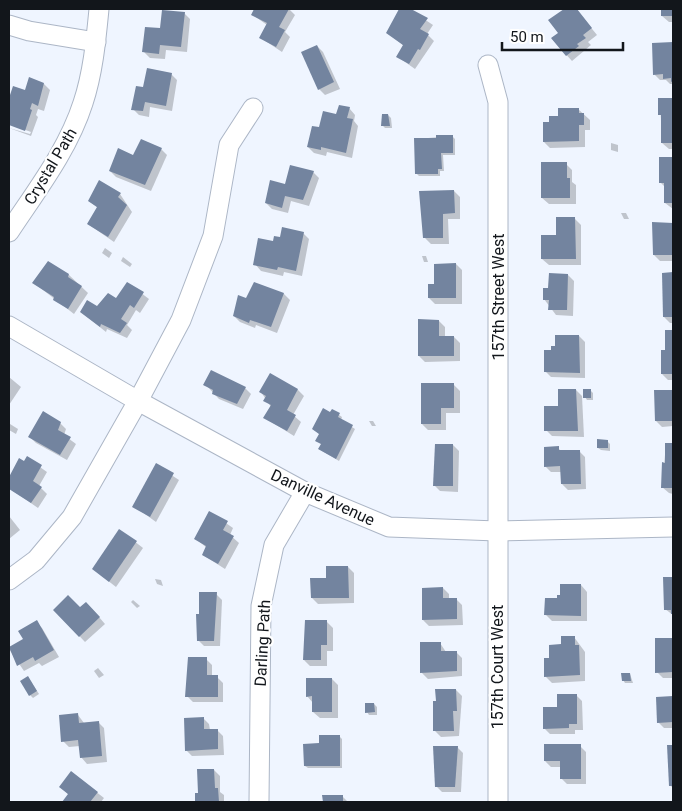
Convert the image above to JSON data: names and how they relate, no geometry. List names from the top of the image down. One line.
{"streets":{"street":["Crystal Path","157th Street West","Danville Avenue","Darling Path","157th Court West"]},"crossings":[["157th Street West","Danville Avenue"],["157th Street West","157th Court West"],["Danville Avenue","Darling Path"],["Danville Avenue","157th Court West"]],"scale_bar":"50 m"}
